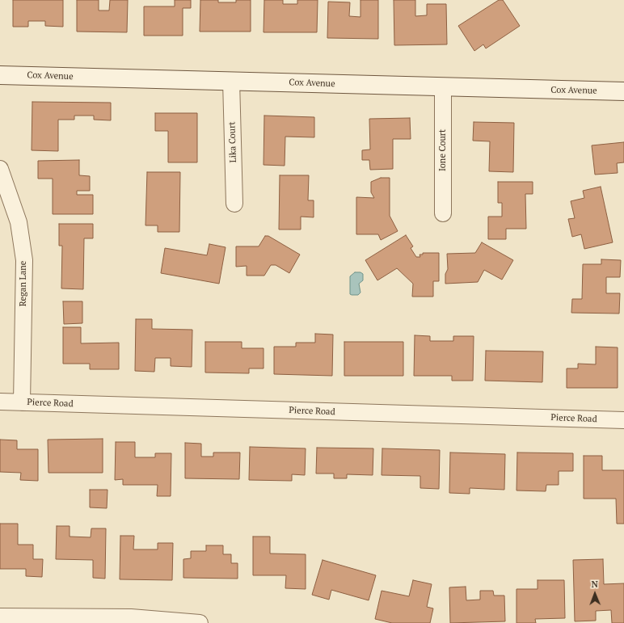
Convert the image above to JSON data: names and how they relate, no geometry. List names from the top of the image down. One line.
{"streets":{"main road":["Cox Avenue"],"street":["Lika Court","Ione Court","Regan Lane","Pierce Road"]},"crossings":[["Cox Avenue","Lika Court"],["Cox Avenue","Ione Court"],["Regan Lane","Pierce Road"]],"north":"top"}
